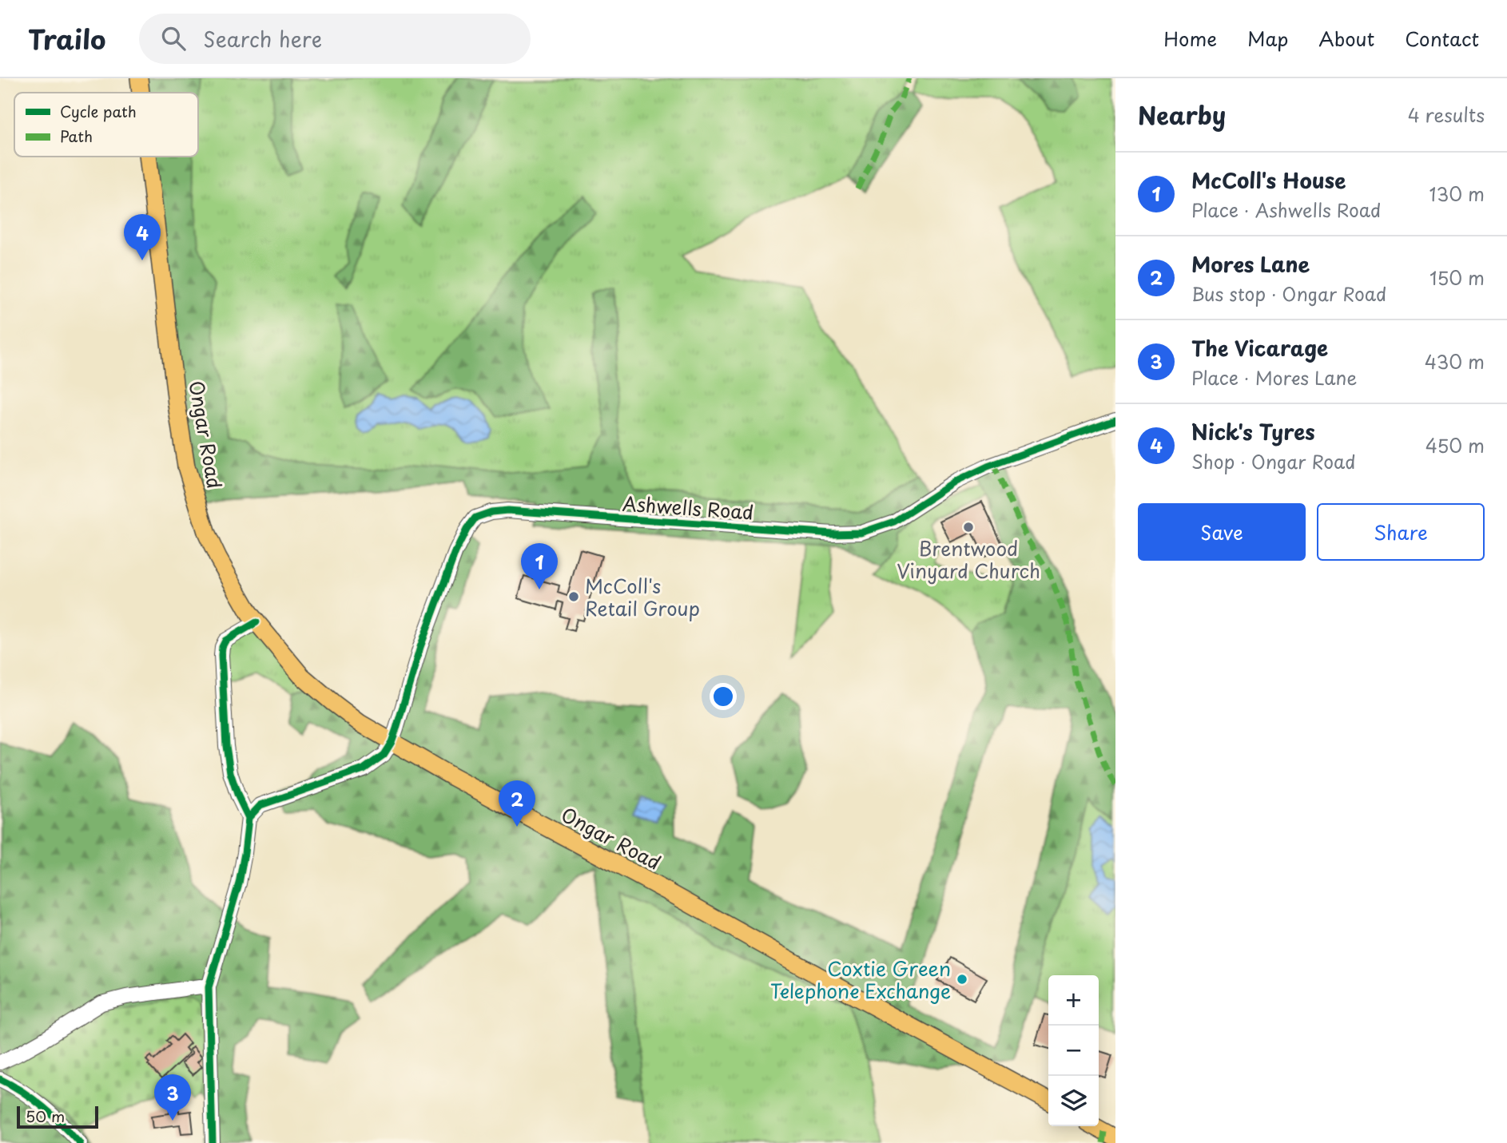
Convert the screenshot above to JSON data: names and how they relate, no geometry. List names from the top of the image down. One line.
{"streets":{"main road":["Ongar Road"],"street":["Ashwells Road"]},"crossings":[["Ongar Road","Ashwells Road"]],"places":["Brentwood Vinyard Church","McColl's Retail Group","Coxtie Green Telephone Exchange"],"legend":["Cycle path","Path"],"scale_bar":"50 m","page":{"header":"Trailo","search":"Search here","nav":["Home","Map","About","Contact"],"heading":["Nearby","4 results"],"list":[{"mark":"1","name":"McColl's House","note":"Place · Ashwells Road","value":"130 m"},{"mark":"2","name":"Mores Lane","note":"Bus stop · Ongar Road","value":"150 m"},{"mark":"3","name":"The Vicarage","note":"Place · Mores Lane","value":"430 m"},{"mark":"4","name":"Nick's Tyres","note":"Shop · Ongar Road","value":"450 m"}],"pins":["4","1","2","3"],"buttons":["Save","Share"],"map_buttons":["+","−"],"scale":"50 m"}}
